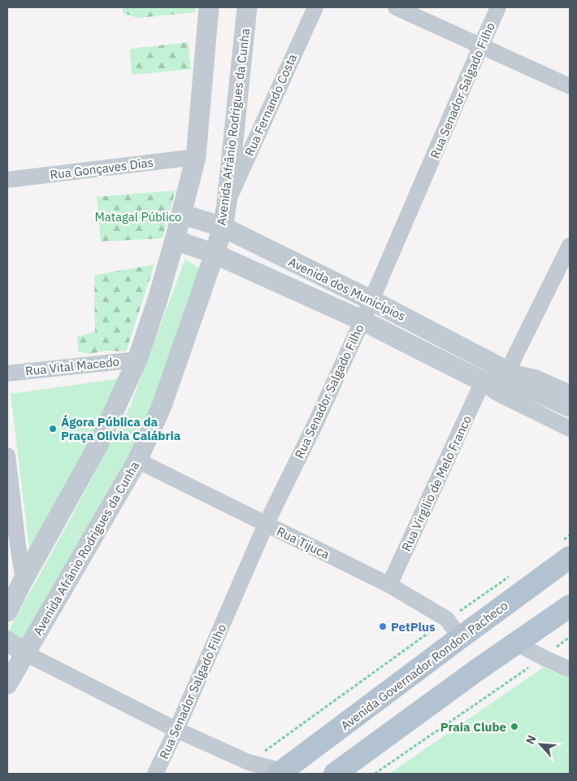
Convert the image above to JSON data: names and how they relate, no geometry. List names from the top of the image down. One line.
{"streets":{"main road":["Avenida Governador Rondon Pacheco"],"street":["Rua Senador Salgado Filho","Rua Fernando Costa","Avenida Afrânio Rodrigues da Cunha","Rua Gonçaves Dias","Avenida dos Municípios","Rua Vital Macedo","Rua Virgílio de Melo Franco","Rua Tijuca"]},"crossings":[["Rua Senador Salgado Filho","Avenida dos Municípios"],["Rua Senador Salgado Filho","Rua Tijuca"],["Rua Fernando Costa","Avenida Afrânio Rodrigues da Cunha"],["Avenida Afrânio Rodrigues da Cunha","Avenida dos Municípios"],["Avenida Afrânio Rodrigues da Cunha","Rua Tijuca"],["Avenida dos Municípios","Rua Virgílio de Melo Franco"],["Rua Virgílio de Melo Franco","Rua Tijuca"],["Rua Tijuca","Avenida Governador Rondon Pacheco"]],"parks":["Matagal Público"],"places":["Ágora Pública da Praça Olivia Calábria","PetPlus","Praia Clube"],"north":"top left"}
